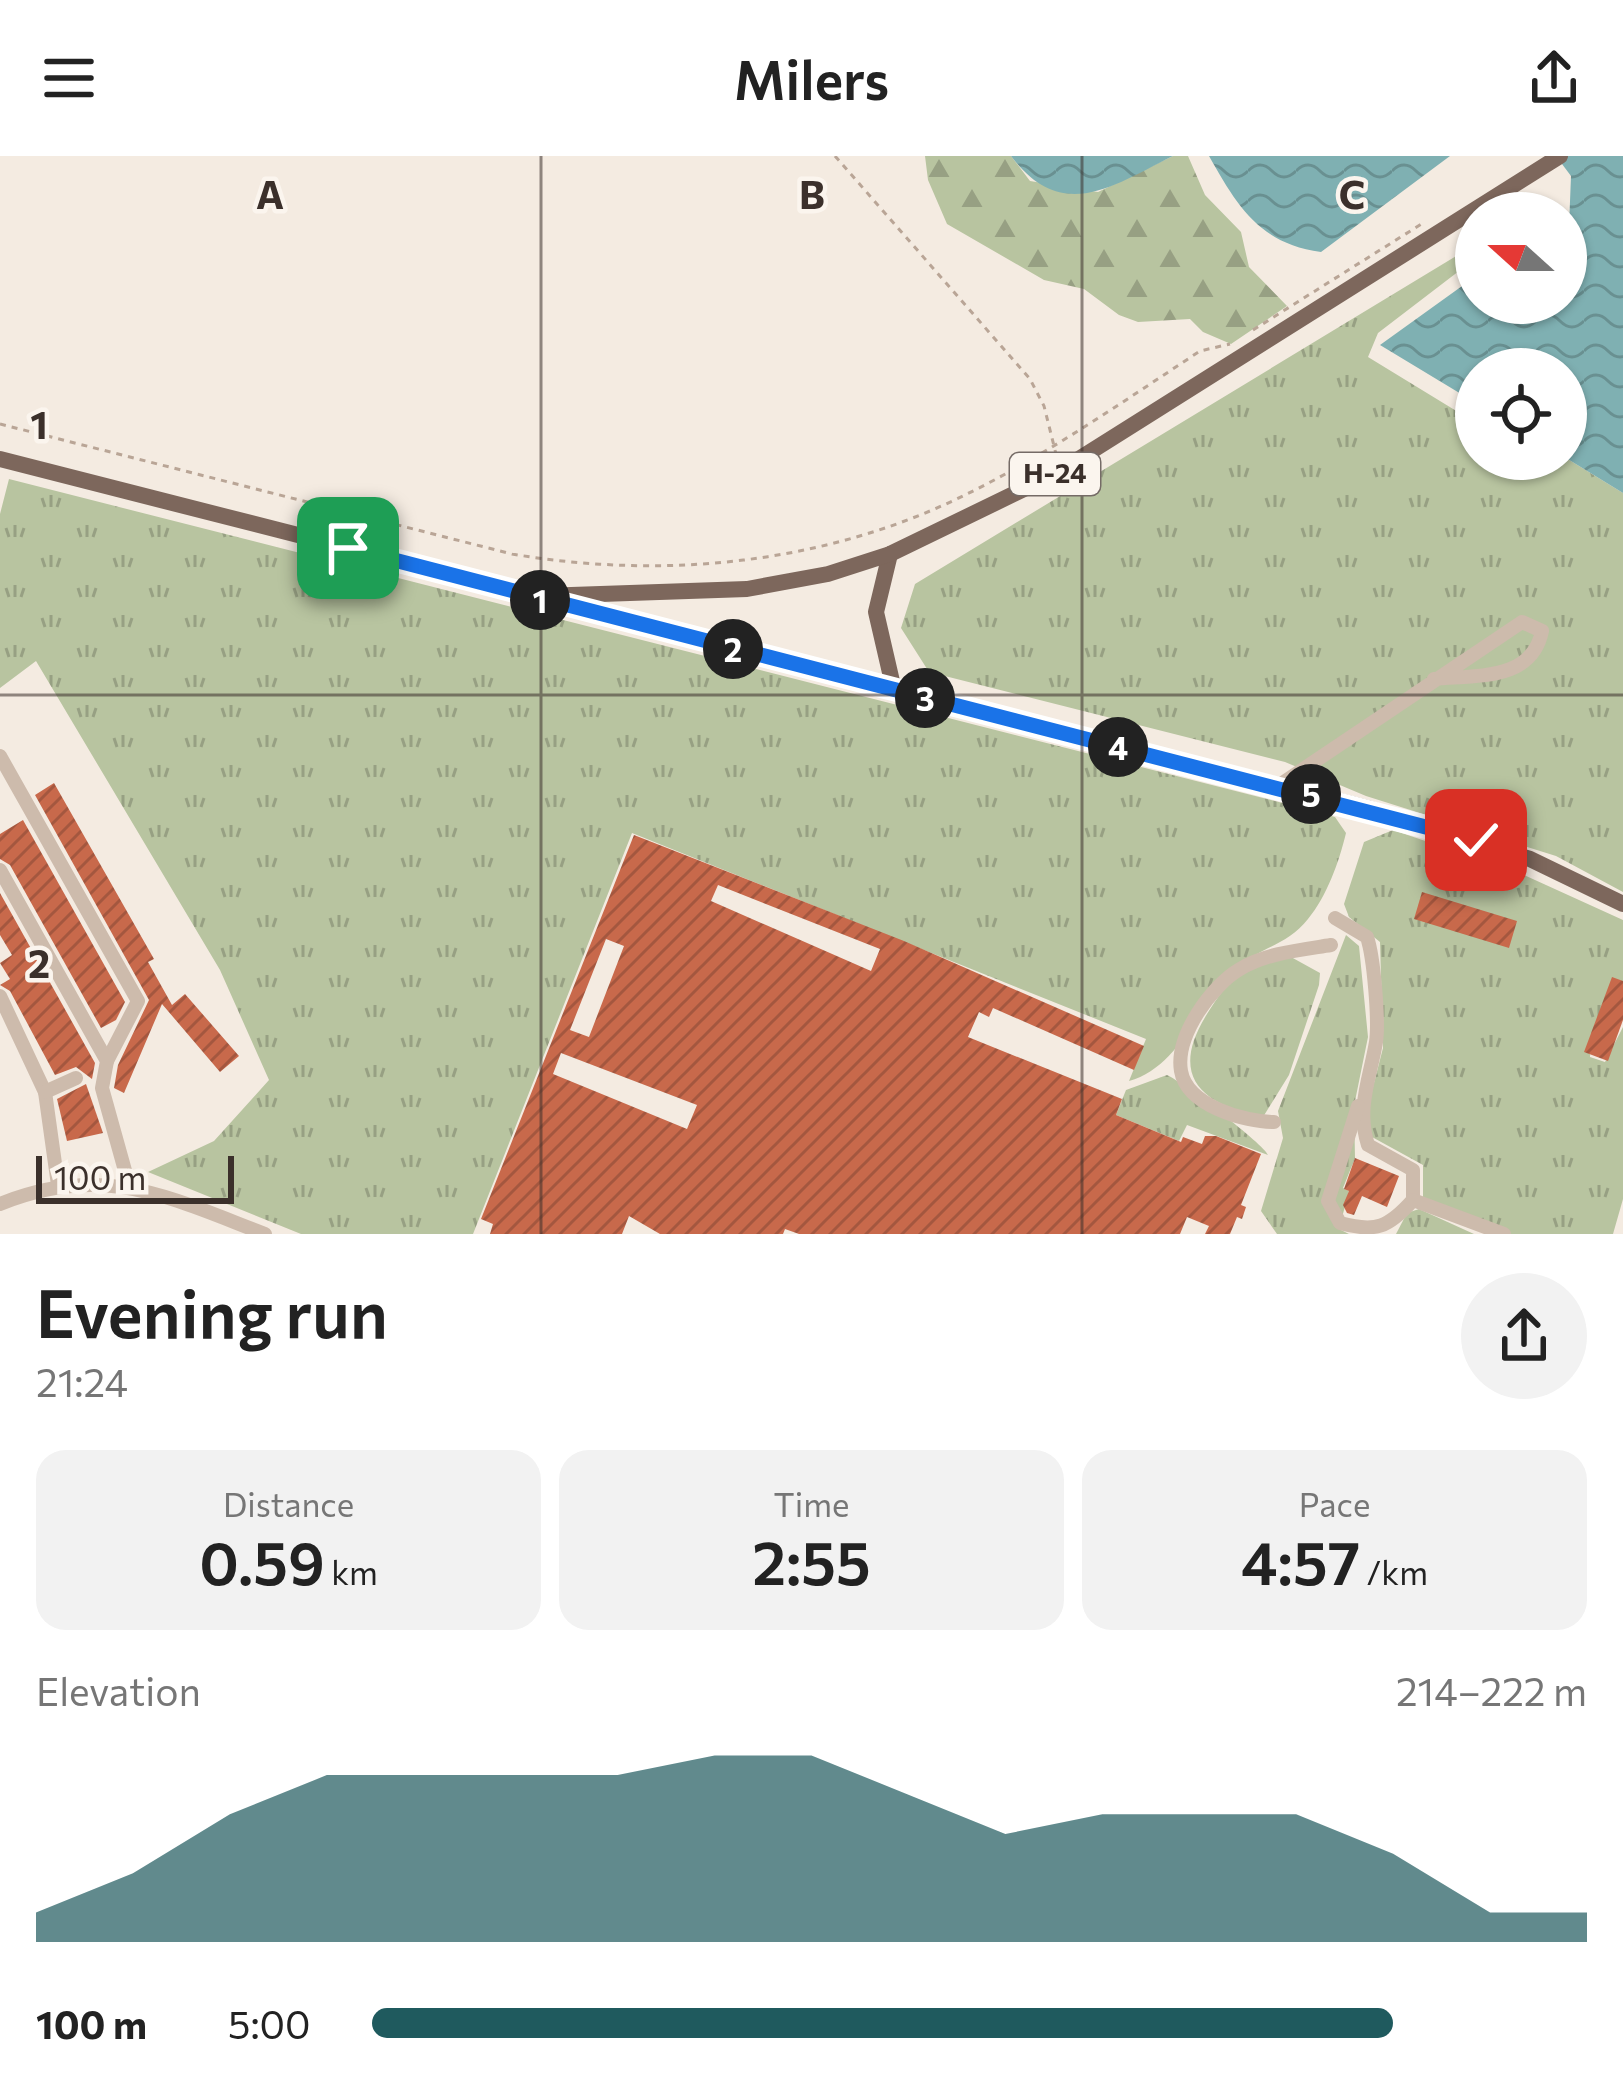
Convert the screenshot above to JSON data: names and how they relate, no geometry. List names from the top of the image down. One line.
{"streets":{"main road":["Н-24"]},"scale_bar":"100 m","north":"left","page":{"header":"Milers","pins":["1","2","3","4","5"],"scale":"100 m","heading":["Evening run","21:24"],"stats":[["Distance","0.59 km"],["Time","2:55"],["Pace","4:57 /km"]],"chart":["Elevation","214–222 m"],"list":[{"name":"100 m","note":"5:00"}]},"grid":{"columns":["A","B","C"],"rows":["1","2"]}}
